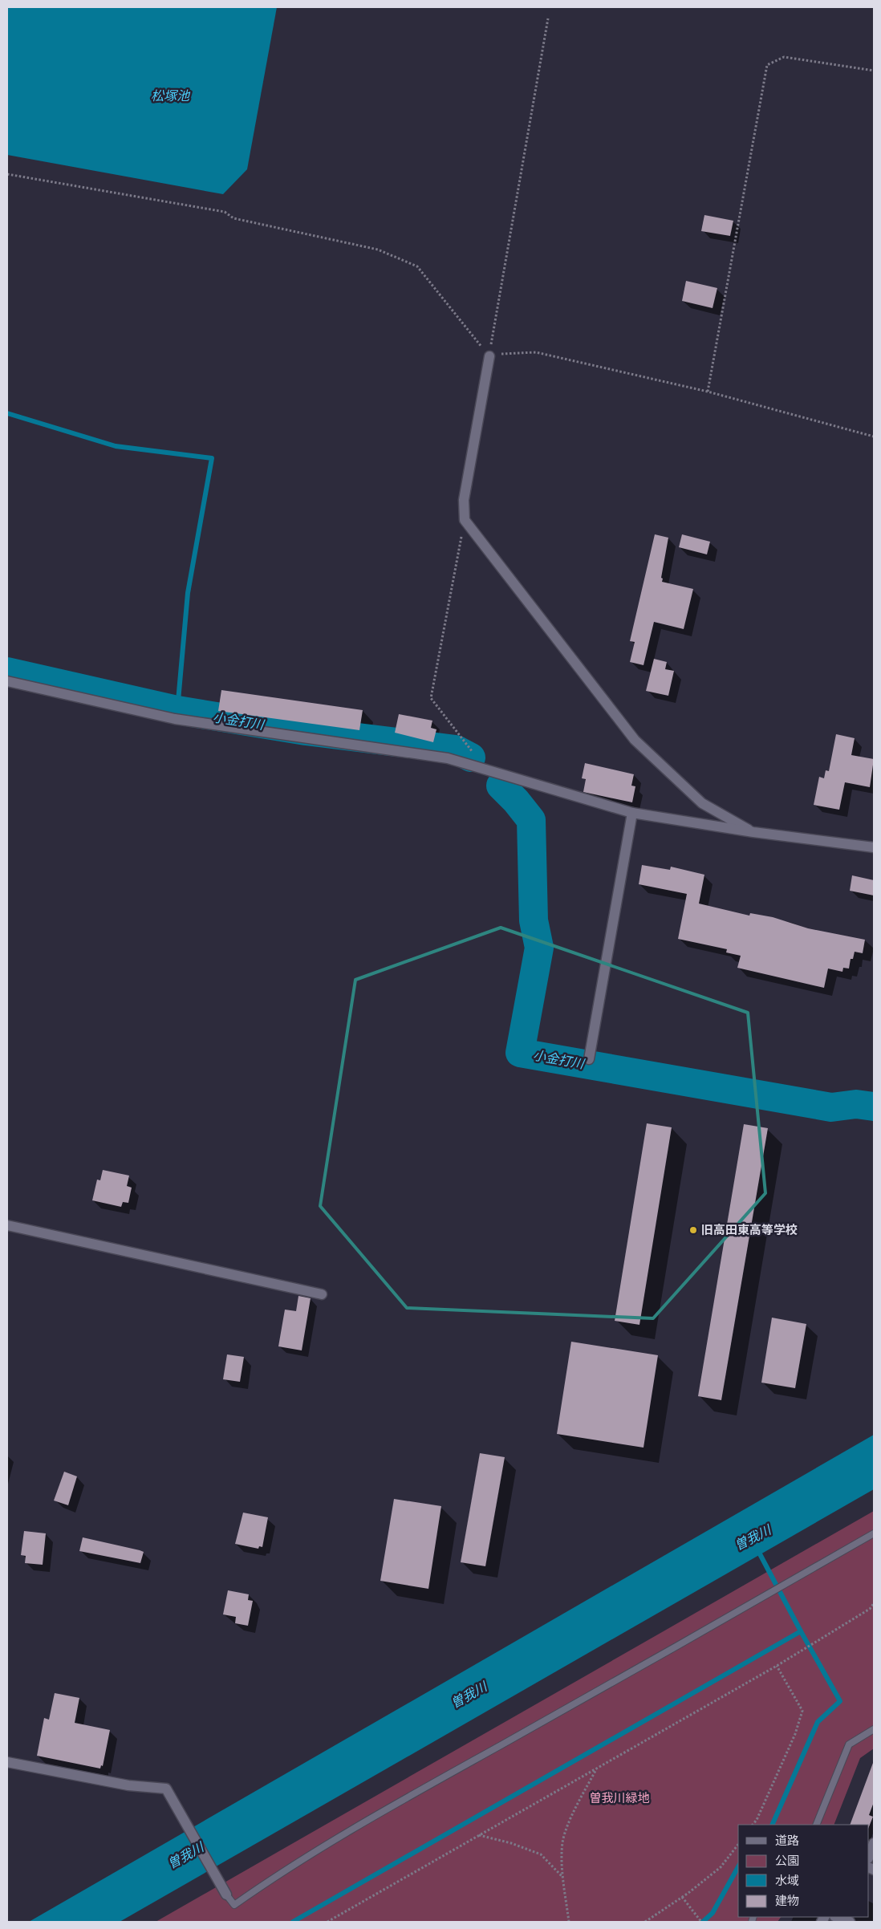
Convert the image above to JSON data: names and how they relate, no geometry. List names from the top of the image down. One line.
{"water":["松塚池","小金打川","曽我川"],"parks":["曽我川緑地"],"places":["旧高田東高等学校"],"legend":["道路","公園","水域","建物"]}
